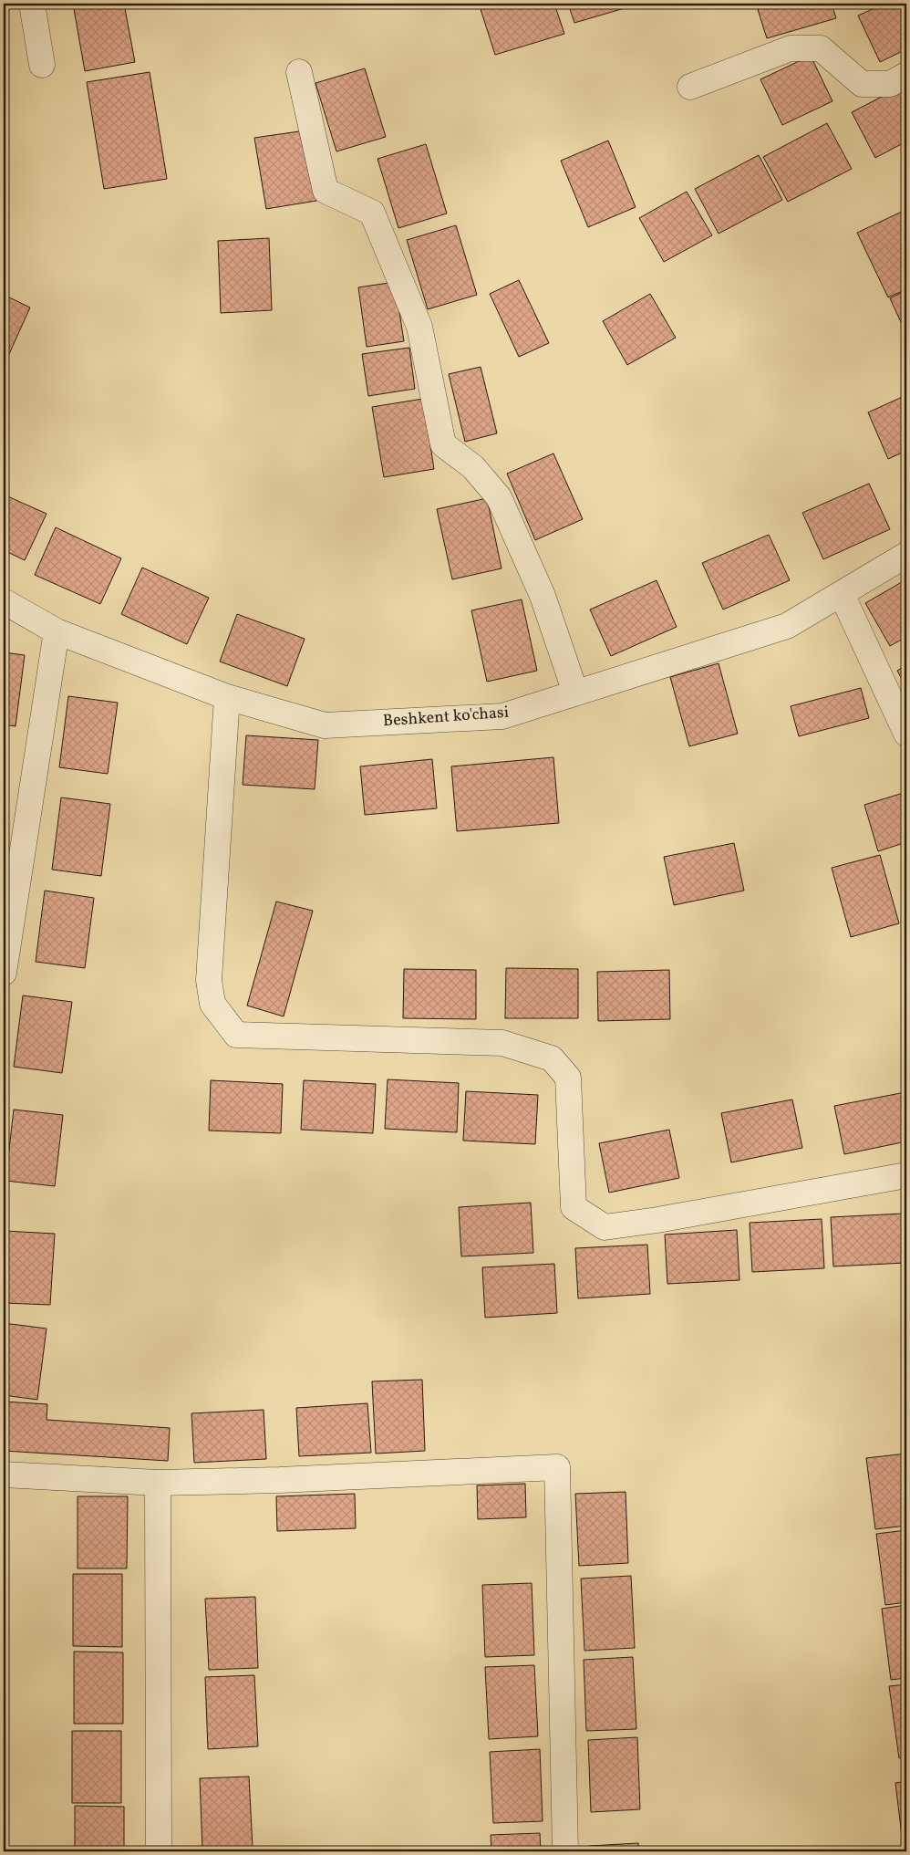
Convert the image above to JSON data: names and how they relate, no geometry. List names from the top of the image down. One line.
{"streets":{"street":["Beshkent ko'chasi"]}}
